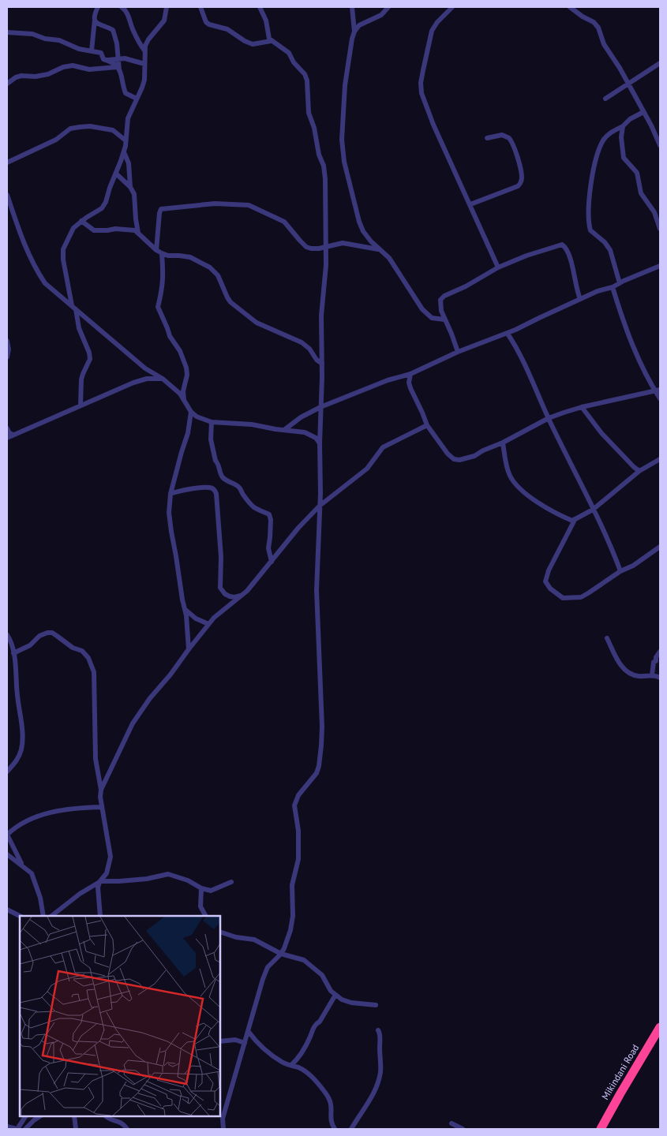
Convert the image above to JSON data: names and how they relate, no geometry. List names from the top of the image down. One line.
{"streets":{"highway":["Mikindani Road"]}}
